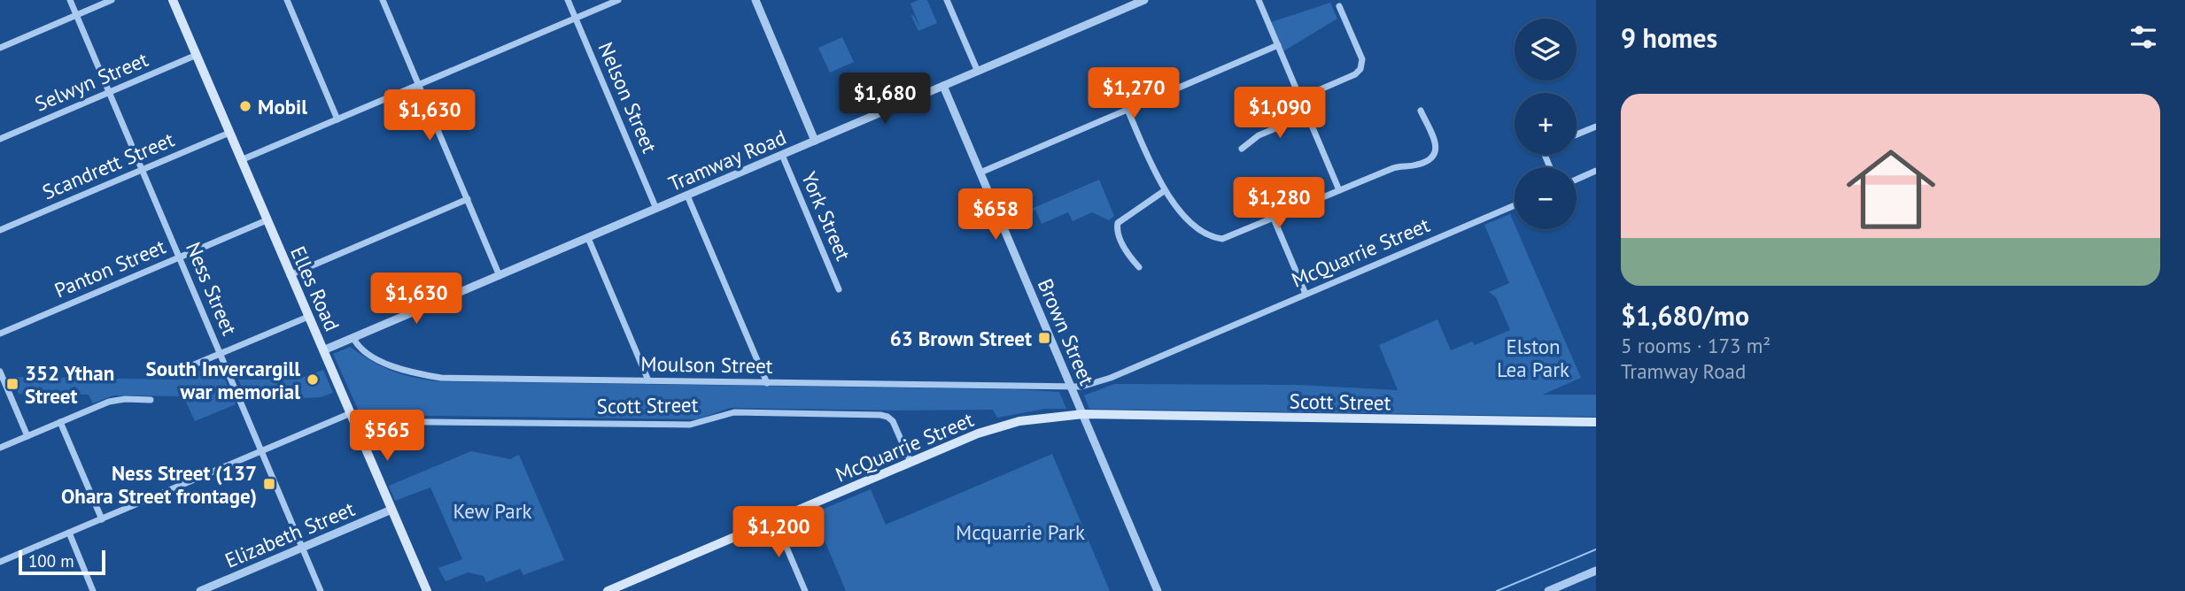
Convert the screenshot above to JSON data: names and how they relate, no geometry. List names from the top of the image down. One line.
{"streets":{"main road":["McQuarrie Street","Elles Road","Scott Street"],"street":["Selwyn Street","Nelson Street","Tramway Road","Scandrett Street","York Street","Panton Street","Ness Street","Brown Street","Moulson Street","Elizabeth Street"]},"crossings":[["Selwyn Street","Ness Street"],["Selwyn Street","Elles Road"],["Nelson Street","Tramway Road"],["Tramway Road","York Street"],["Tramway Road","Elles Road"],["Tramway Road","Brown Street"],["Tramway Road","Moulson Street"],["Scandrett Street","Ness Street"],["Scandrett Street","Elles Road"],["McQuarrie Street","Brown Street"],["McQuarrie Street","Moulson Street"],["McQuarrie Street","Scott Street"],["Panton Street","Ness Street"],["Panton Street","Elles Road"],["Ness Street","Elizabeth Street"],["Elles Road","Scott Street"],["Elles Road","Elizabeth Street"],["Brown Street","Moulson Street"],["Brown Street","Scott Street"]],"parks":["Elston Lea Park","Kew Park","Mcquarrie Park"],"places":{"other":["Mobil","South Invercargill war memorial"],"transit":["63 Brown Street","352 Ythan Street","Ness Street (137 Ohara Street frontage)"]},"scale_bar":"100 m","page":{"heading":"9 homes","map_buttons":["+","−"],"price":["$1,270","$1,680","$1,090","$1,630","$1,280","$658","$1,630","$565","$1,200"],"list":[{"name":"$1,680/mo","note":"5 rooms · 173 m² · Tramway Road"}],"scale":"100 m"}}
